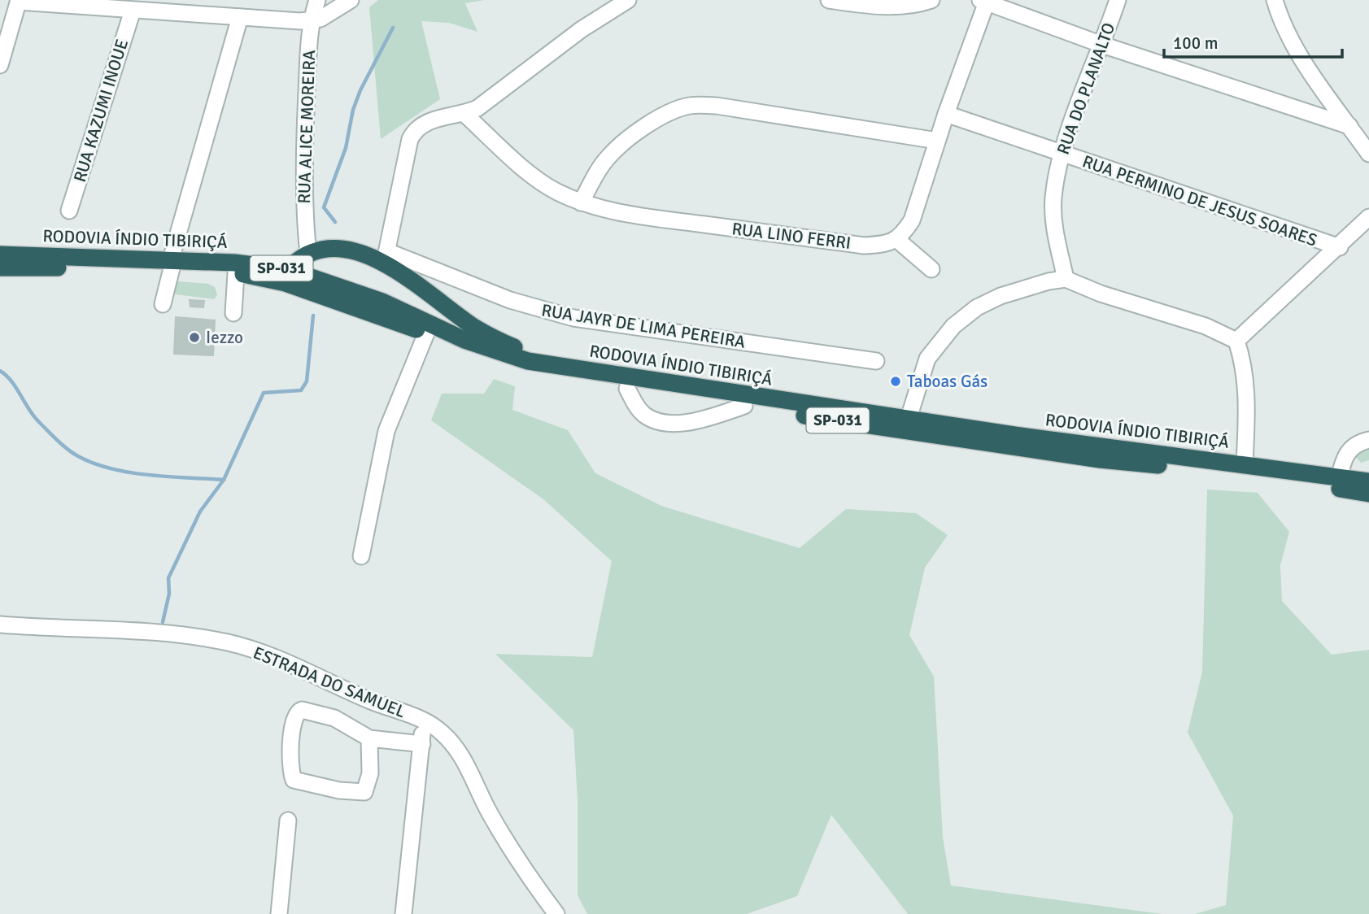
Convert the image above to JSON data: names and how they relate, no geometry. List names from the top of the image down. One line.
{"streets":{"highway":["RODOVIA ÍNDIO TIBIRIÇÁ","SP-031"],"street":["RUA DO PLANALTO","RUA KAZUMI INOUE","RUA ALICE MOREIRA","RUA PERMINO DE JESUS SOARES","RUA LINO FERRI","RUA JAYR DE LIMA PEREIRA","ESTRADA DO SAMUEL"]},"crossings":[["RUA DO PLANALTO","RUA PERMINO DE JESUS SOARES"]],"places":["Iezzo","Taboas Gás"],"scale_bar":"100 m"}
